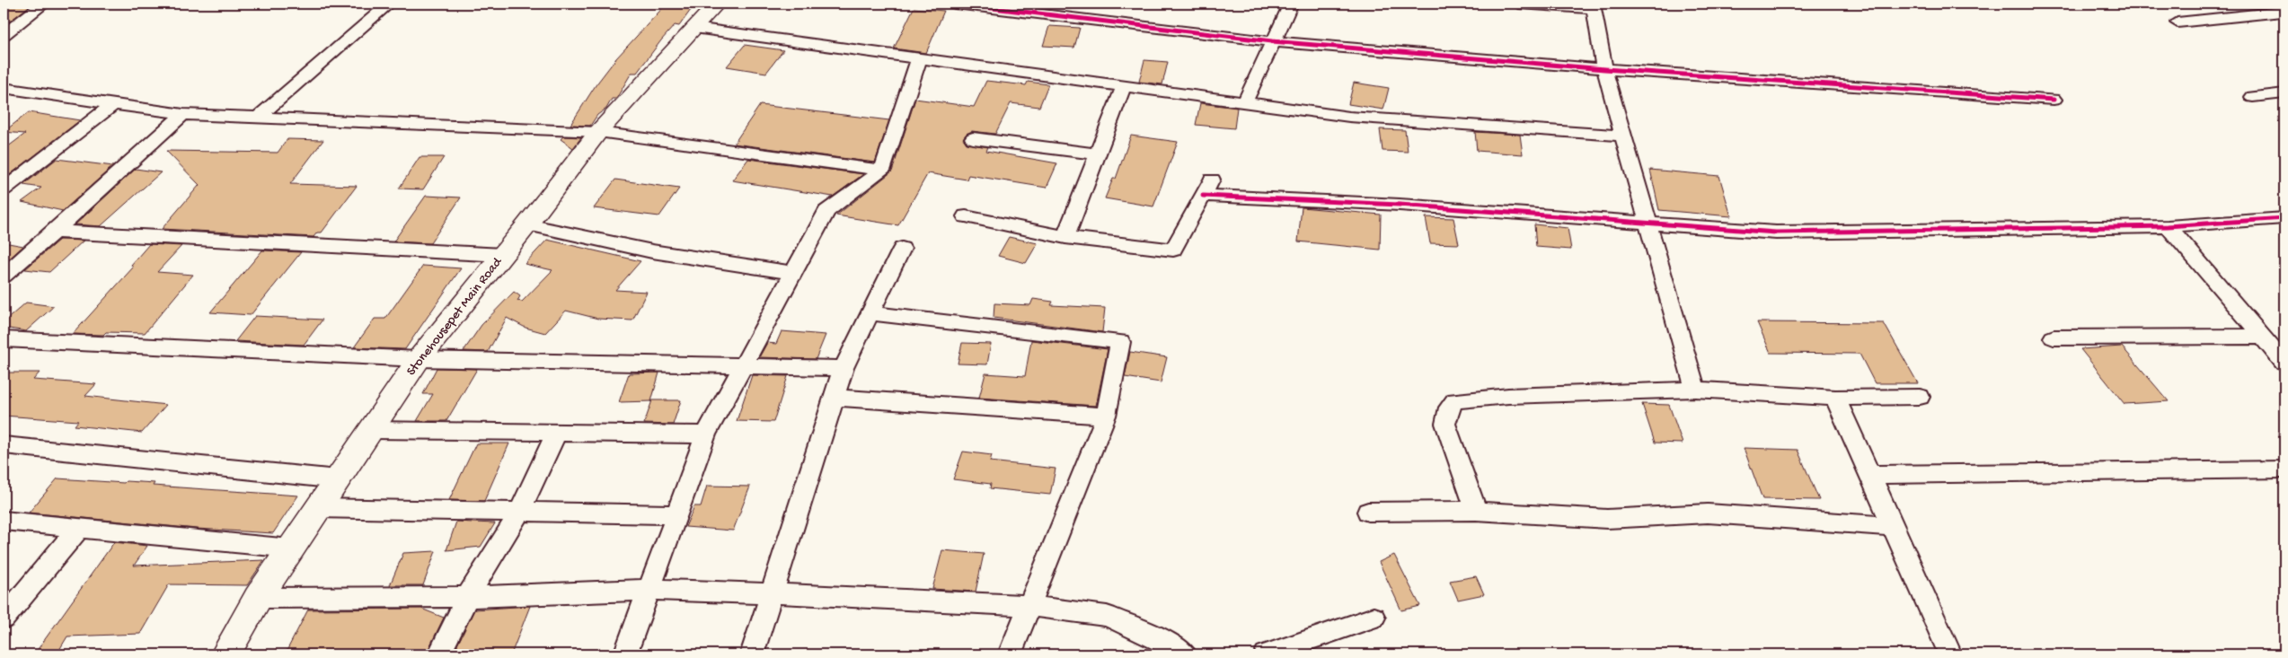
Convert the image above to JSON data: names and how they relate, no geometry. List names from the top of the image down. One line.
{"streets":{"main road":["Stonehousepet Main Road"]}}
